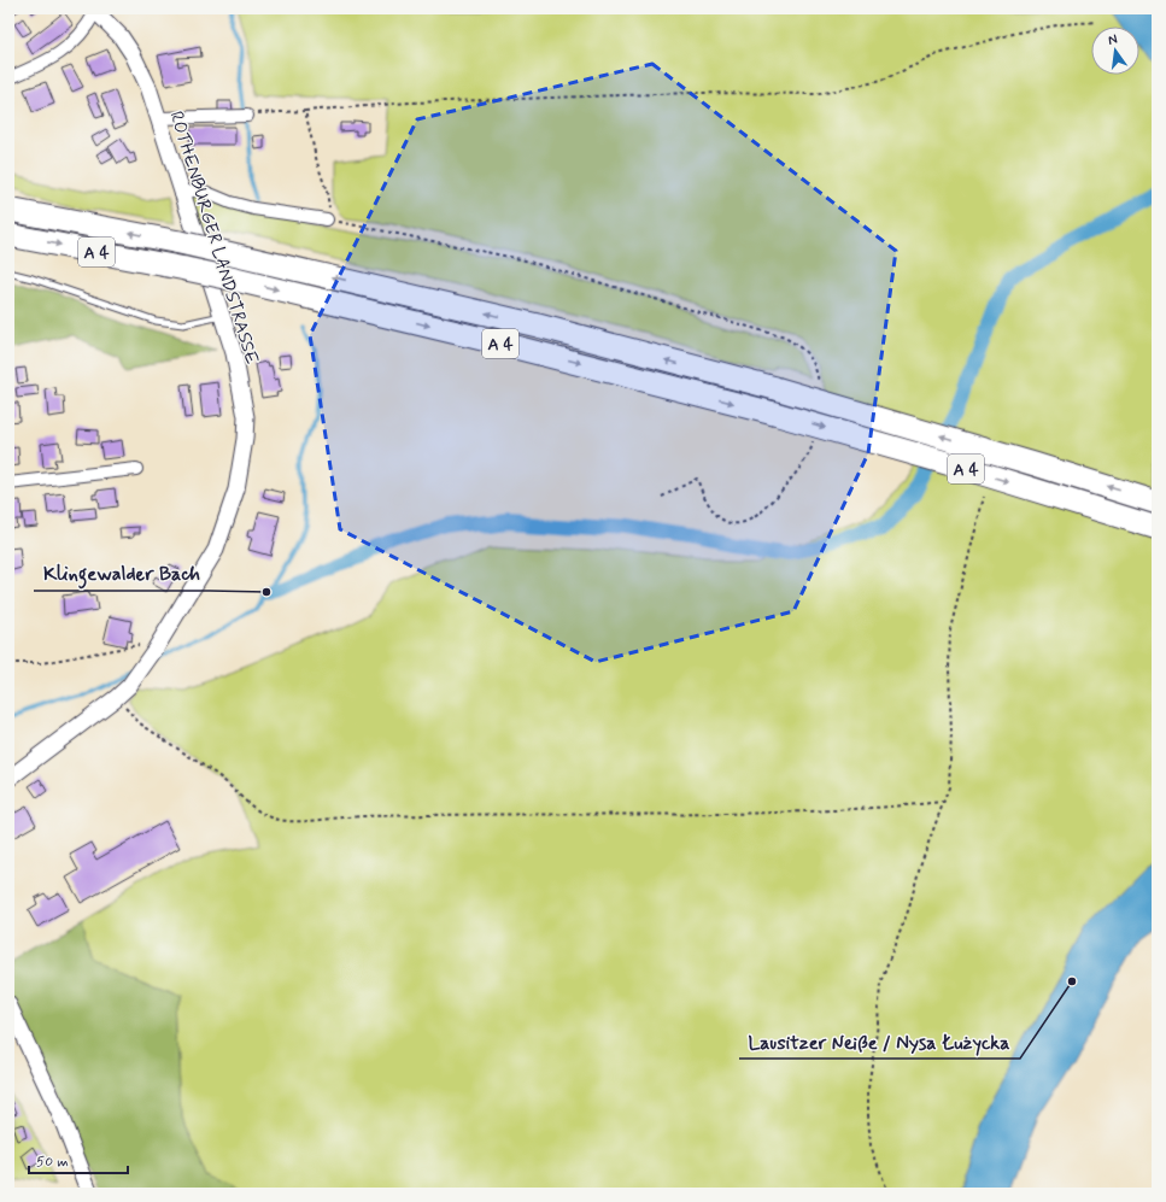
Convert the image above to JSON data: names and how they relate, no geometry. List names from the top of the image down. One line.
{"streets":{"highway":["A 4"],"street":["ROTHENBURGER LANDSTRASSE"]},"places":["Klingewalder Bach","Lausitzer Neiße / Nysa Łużycka"],"scale_bar":"50 m","north":"top"}
